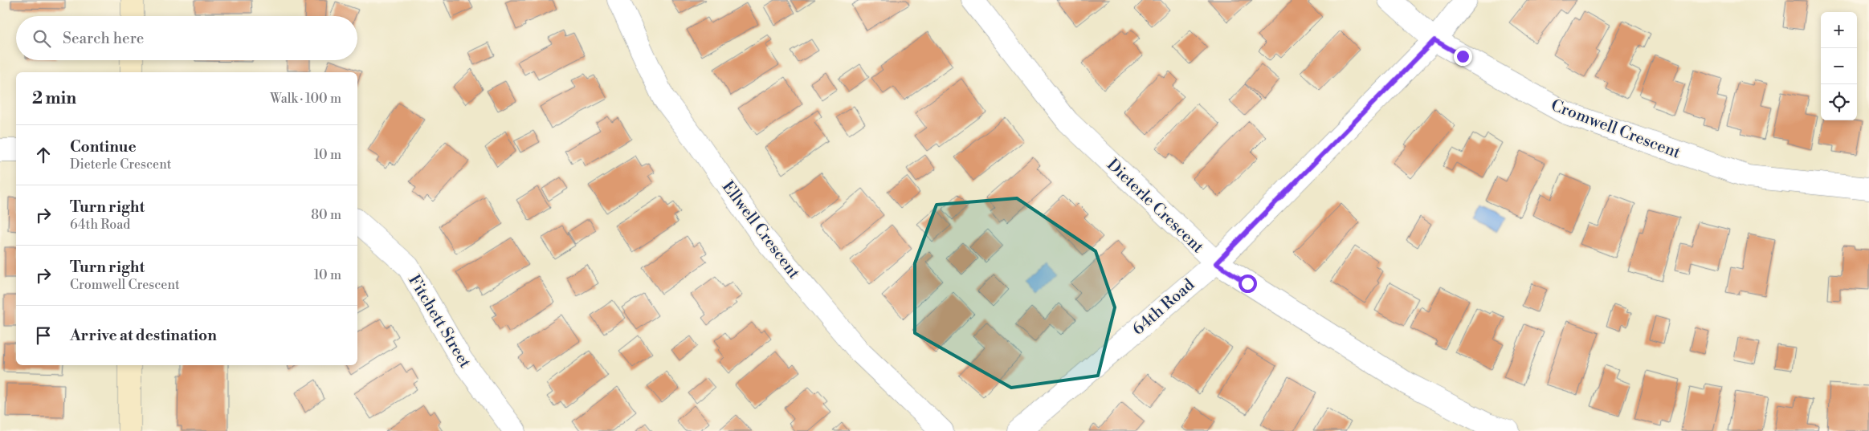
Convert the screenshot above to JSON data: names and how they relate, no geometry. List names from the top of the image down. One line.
{"streets":{"street":["Cromwell Crescent","Dieterle Crescent","Ellwell Crescent","64th Road","Fitchett Street"]},"crossings":[["Cromwell Crescent","64th Road"],["Dieterle Crescent","64th Road"]],"page":{"map_buttons":["+","−"],"search":"Search here","heading":["2 min","Walk · 100 m"],"list":[["Continue","Dieterle Crescent","10 m"],["Turn right","64th Road","80 m"],["Turn right","Cromwell Crescent","10 m"],"Arrive at destination"]}}
